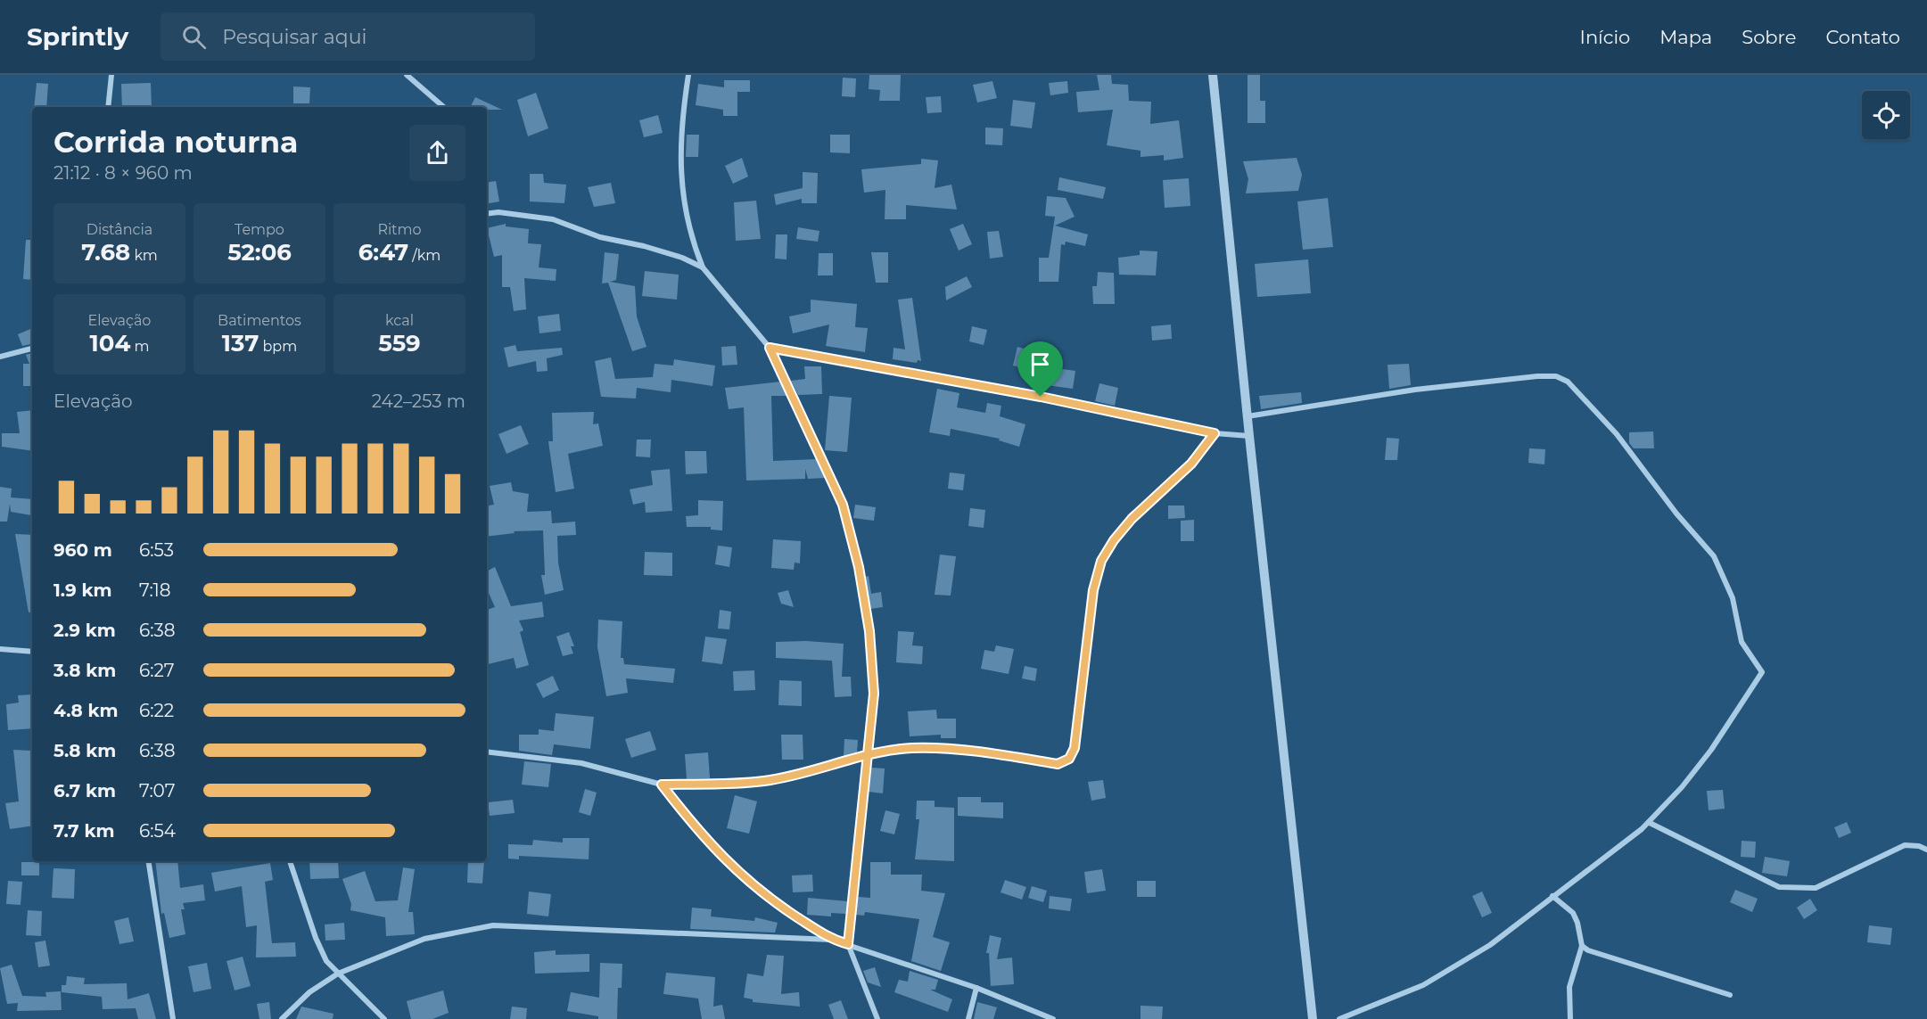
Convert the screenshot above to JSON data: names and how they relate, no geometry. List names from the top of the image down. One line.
{"page":{"header":"Sprintly","search":"Pesquisar aqui","nav":["Início","Mapa","Sobre","Contato"],"heading":["Corrida noturna","21:12 · 8 × 960 m"],"stats":[["Distância","7.68 km"],["Tempo","52:06"],["Ritmo","6:47 /km"],["Elevação","104 m"],["Batimentos","137 bpm"],["kcal","559"]],"chart":["Elevação","242–253 m"],"list":[{"name":"960 m","note":"6:53"},{"name":"1.9 km","note":"7:18"},{"name":"2.9 km","note":"6:38"},{"name":"3.8 km","note":"6:27"},{"name":"4.8 km","note":"6:22"},{"name":"5.8 km","note":"6:38"},{"name":"6.7 km","note":"7:07"},{"name":"7.7 km","note":"6:54"}]}}
